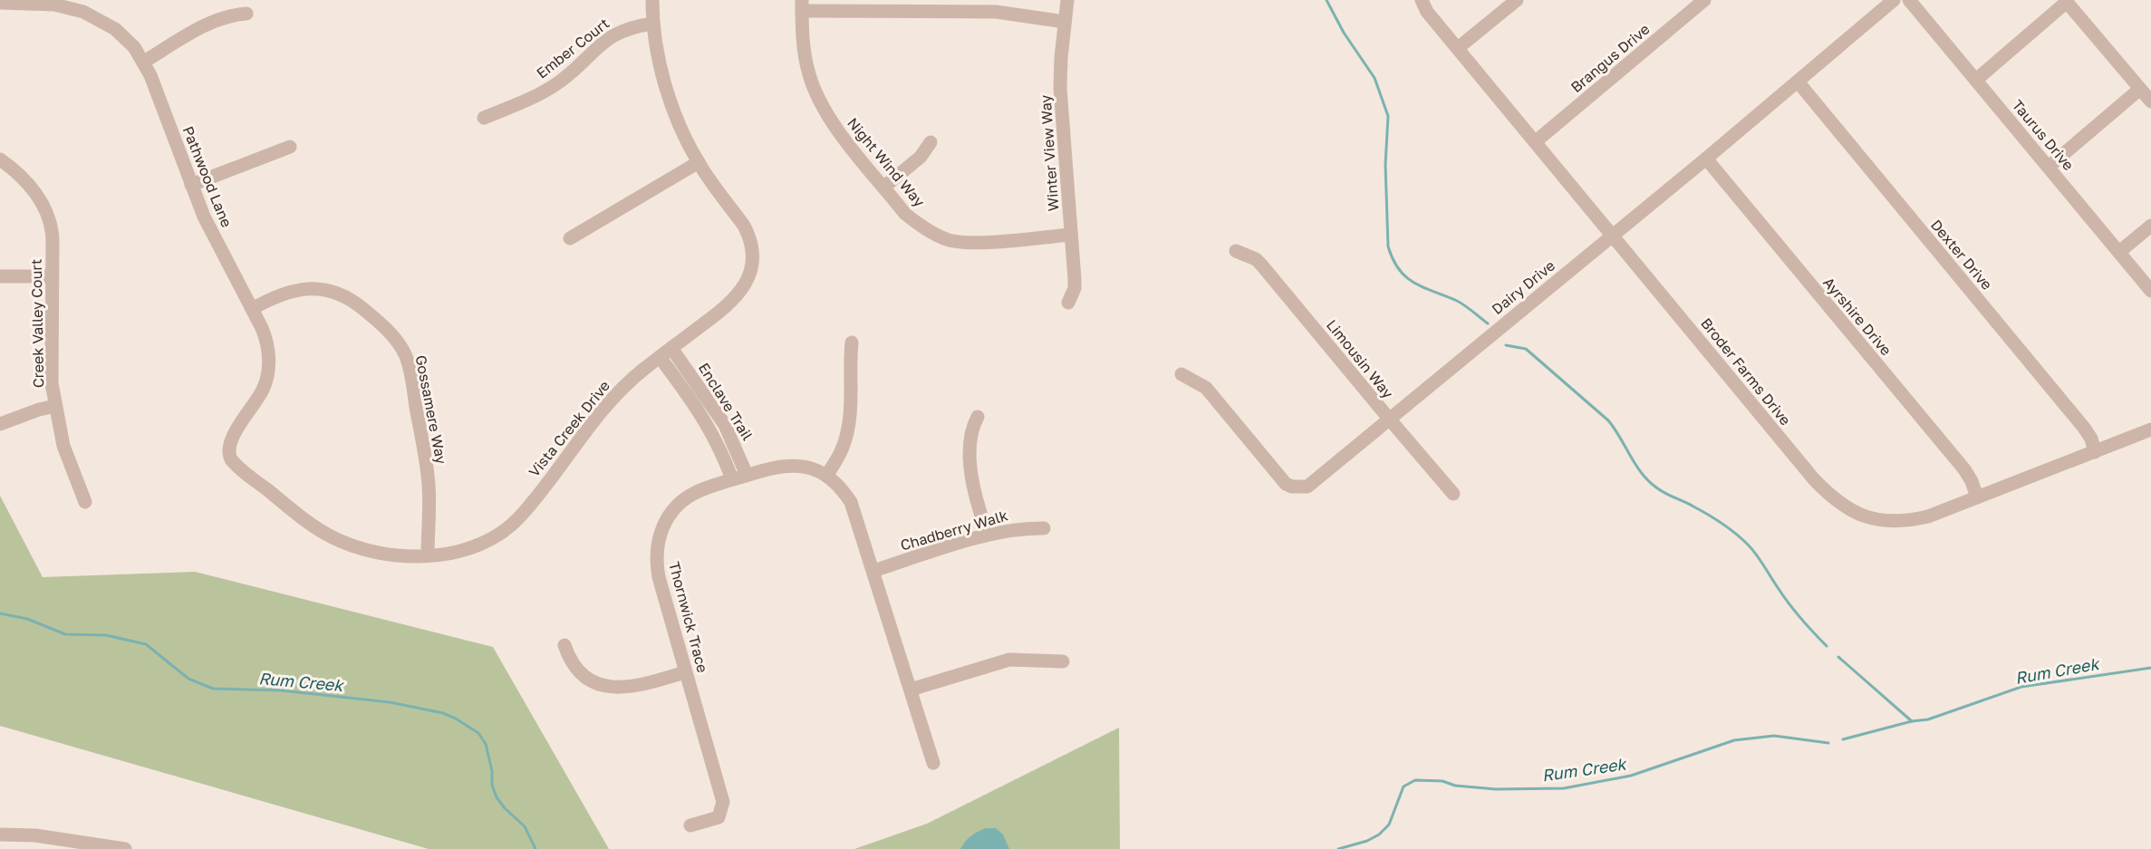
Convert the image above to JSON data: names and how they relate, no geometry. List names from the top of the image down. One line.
{"streets":{"street":["Ember Court","Brangus Drive","Taurus Drive","Winter View Way","Night Wind Way","Pathwood Lane","Dexter Drive","Dairy Drive","Ayrshire Drive","Creek Valley Court","Limousin Way","Broder Farms Drive","Enclave Trail","Gossamere Way","Vista Creek Drive","Chadberry Walk","Thornwick Trace"]},"crossings":[["Ember Court","Vista Creek Drive"],["Brangus Drive","Broder Farms Drive"],["Winter View Way","Night Wind Way"],["Pathwood Lane","Gossamere Way"],["Pathwood Lane","Vista Creek Drive"],["Dexter Drive","Dairy Drive"],["Dexter Drive","Broder Farms Drive"],["Dairy Drive","Ayrshire Drive"],["Dairy Drive","Limousin Way"],["Dairy Drive","Broder Farms Drive"],["Ayrshire Drive","Broder Farms Drive"],["Enclave Trail","Vista Creek Drive"],["Enclave Trail","Thornwick Trace"],["Gossamere Way","Vista Creek Drive"],["Chadberry Walk","Thornwick Trace"]],"water":["Rum Creek"]}
